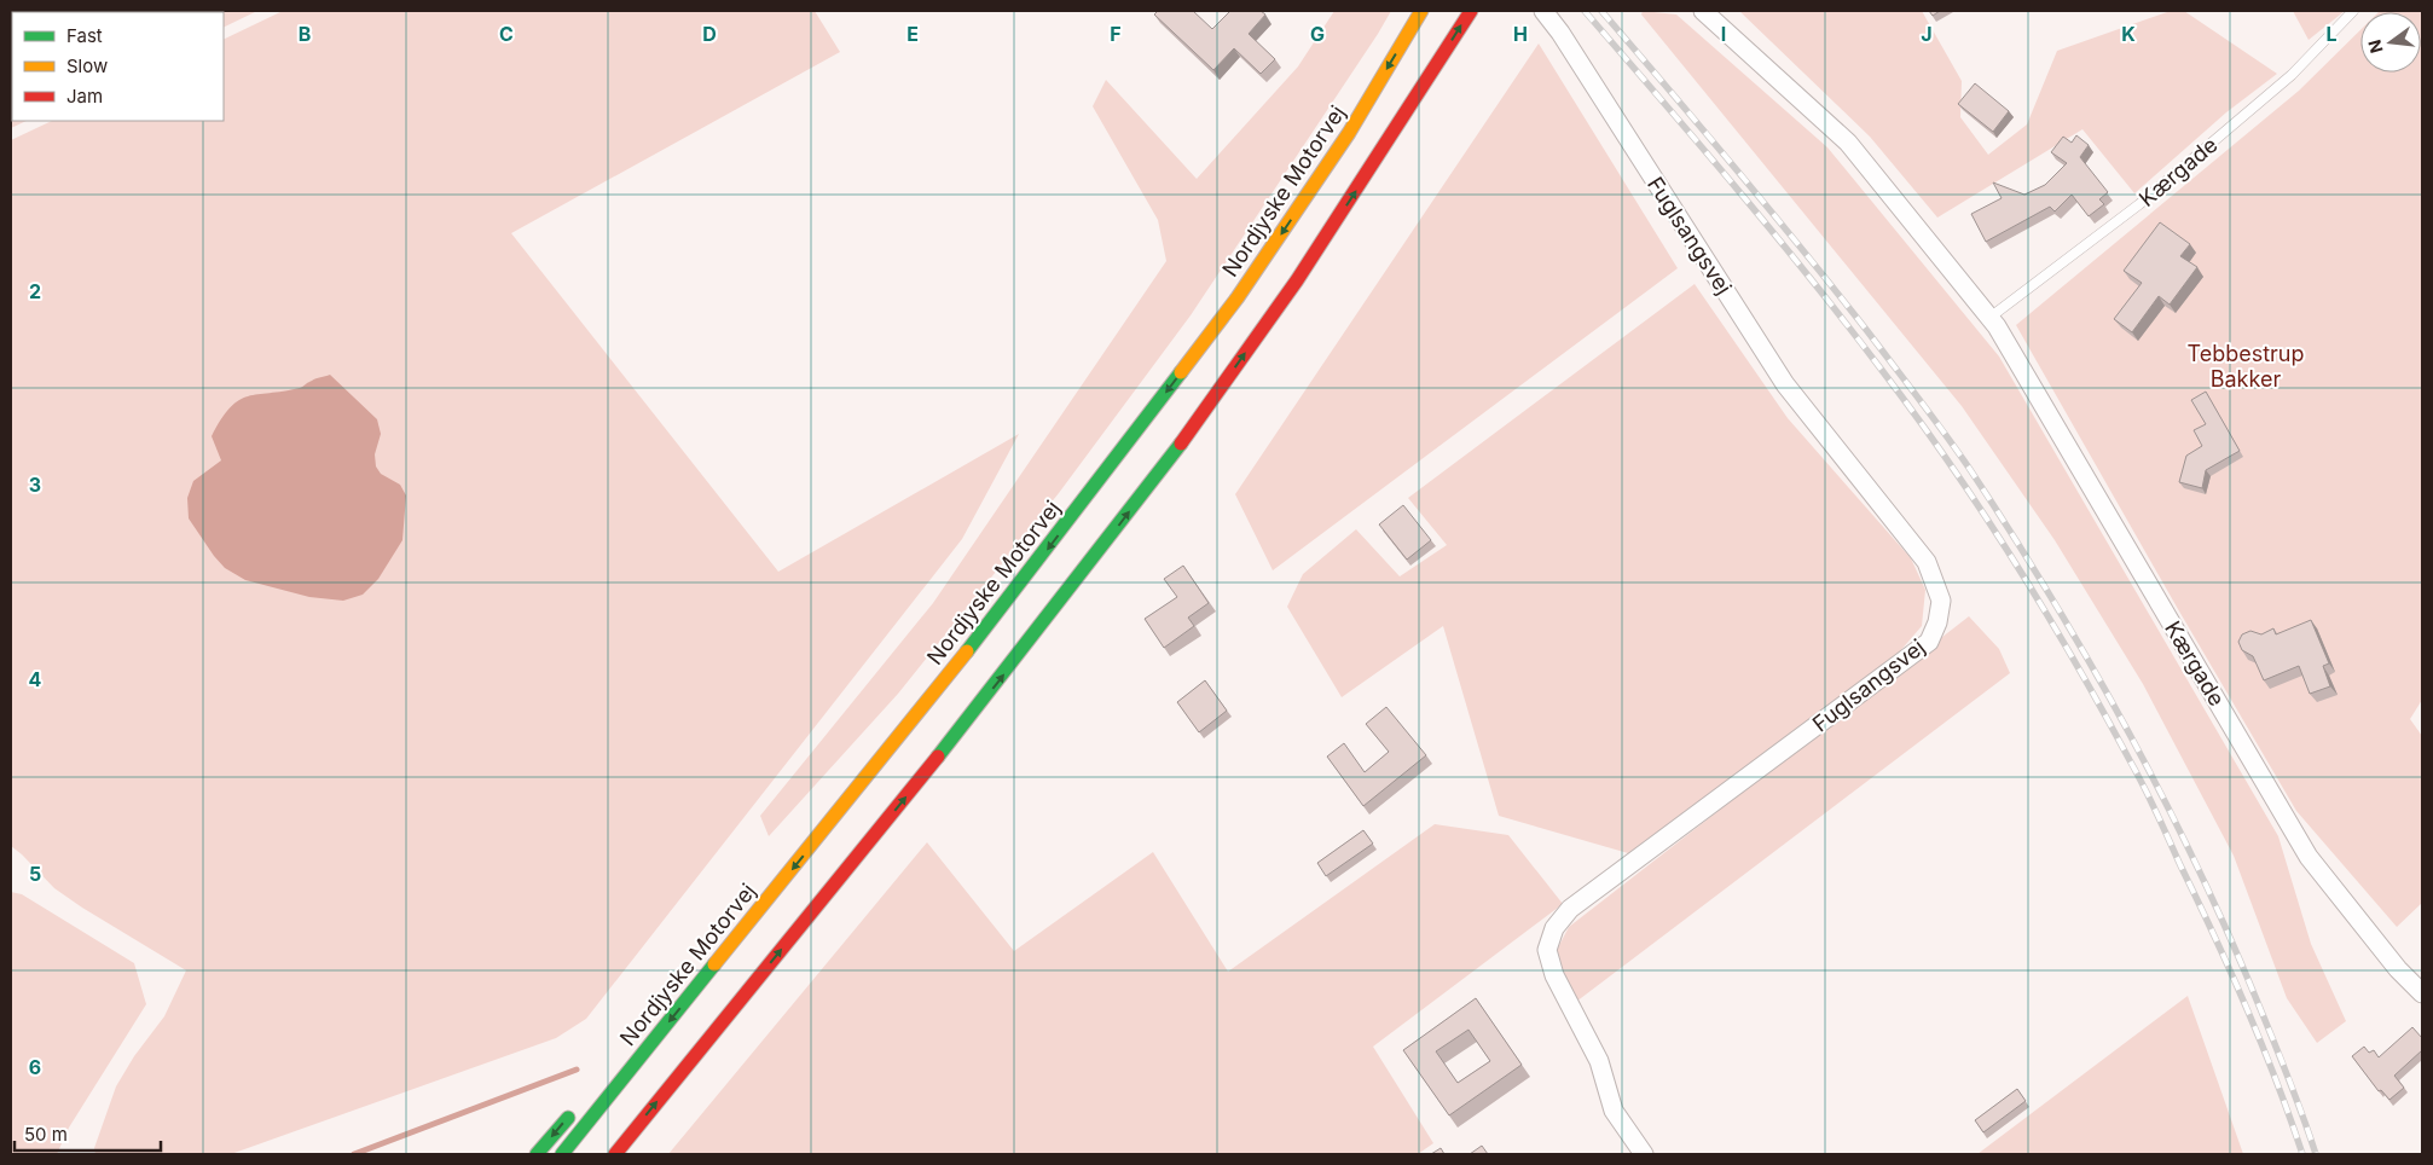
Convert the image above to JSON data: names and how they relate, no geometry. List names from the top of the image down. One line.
{"streets":{"highway":["Nordjyske Motorvej"],"street":["Kærgade","Fuglsangsvej"]},"parks":["Tebbestrup Bakker"],"legend":["Fast","Slow","Jam"],"scale_bar":"50 m","north":"left","grid":{"columns":["B","C","D","E","F","G","H","I","J","K","L"],"rows":["2","3","4","5","6"]}}
